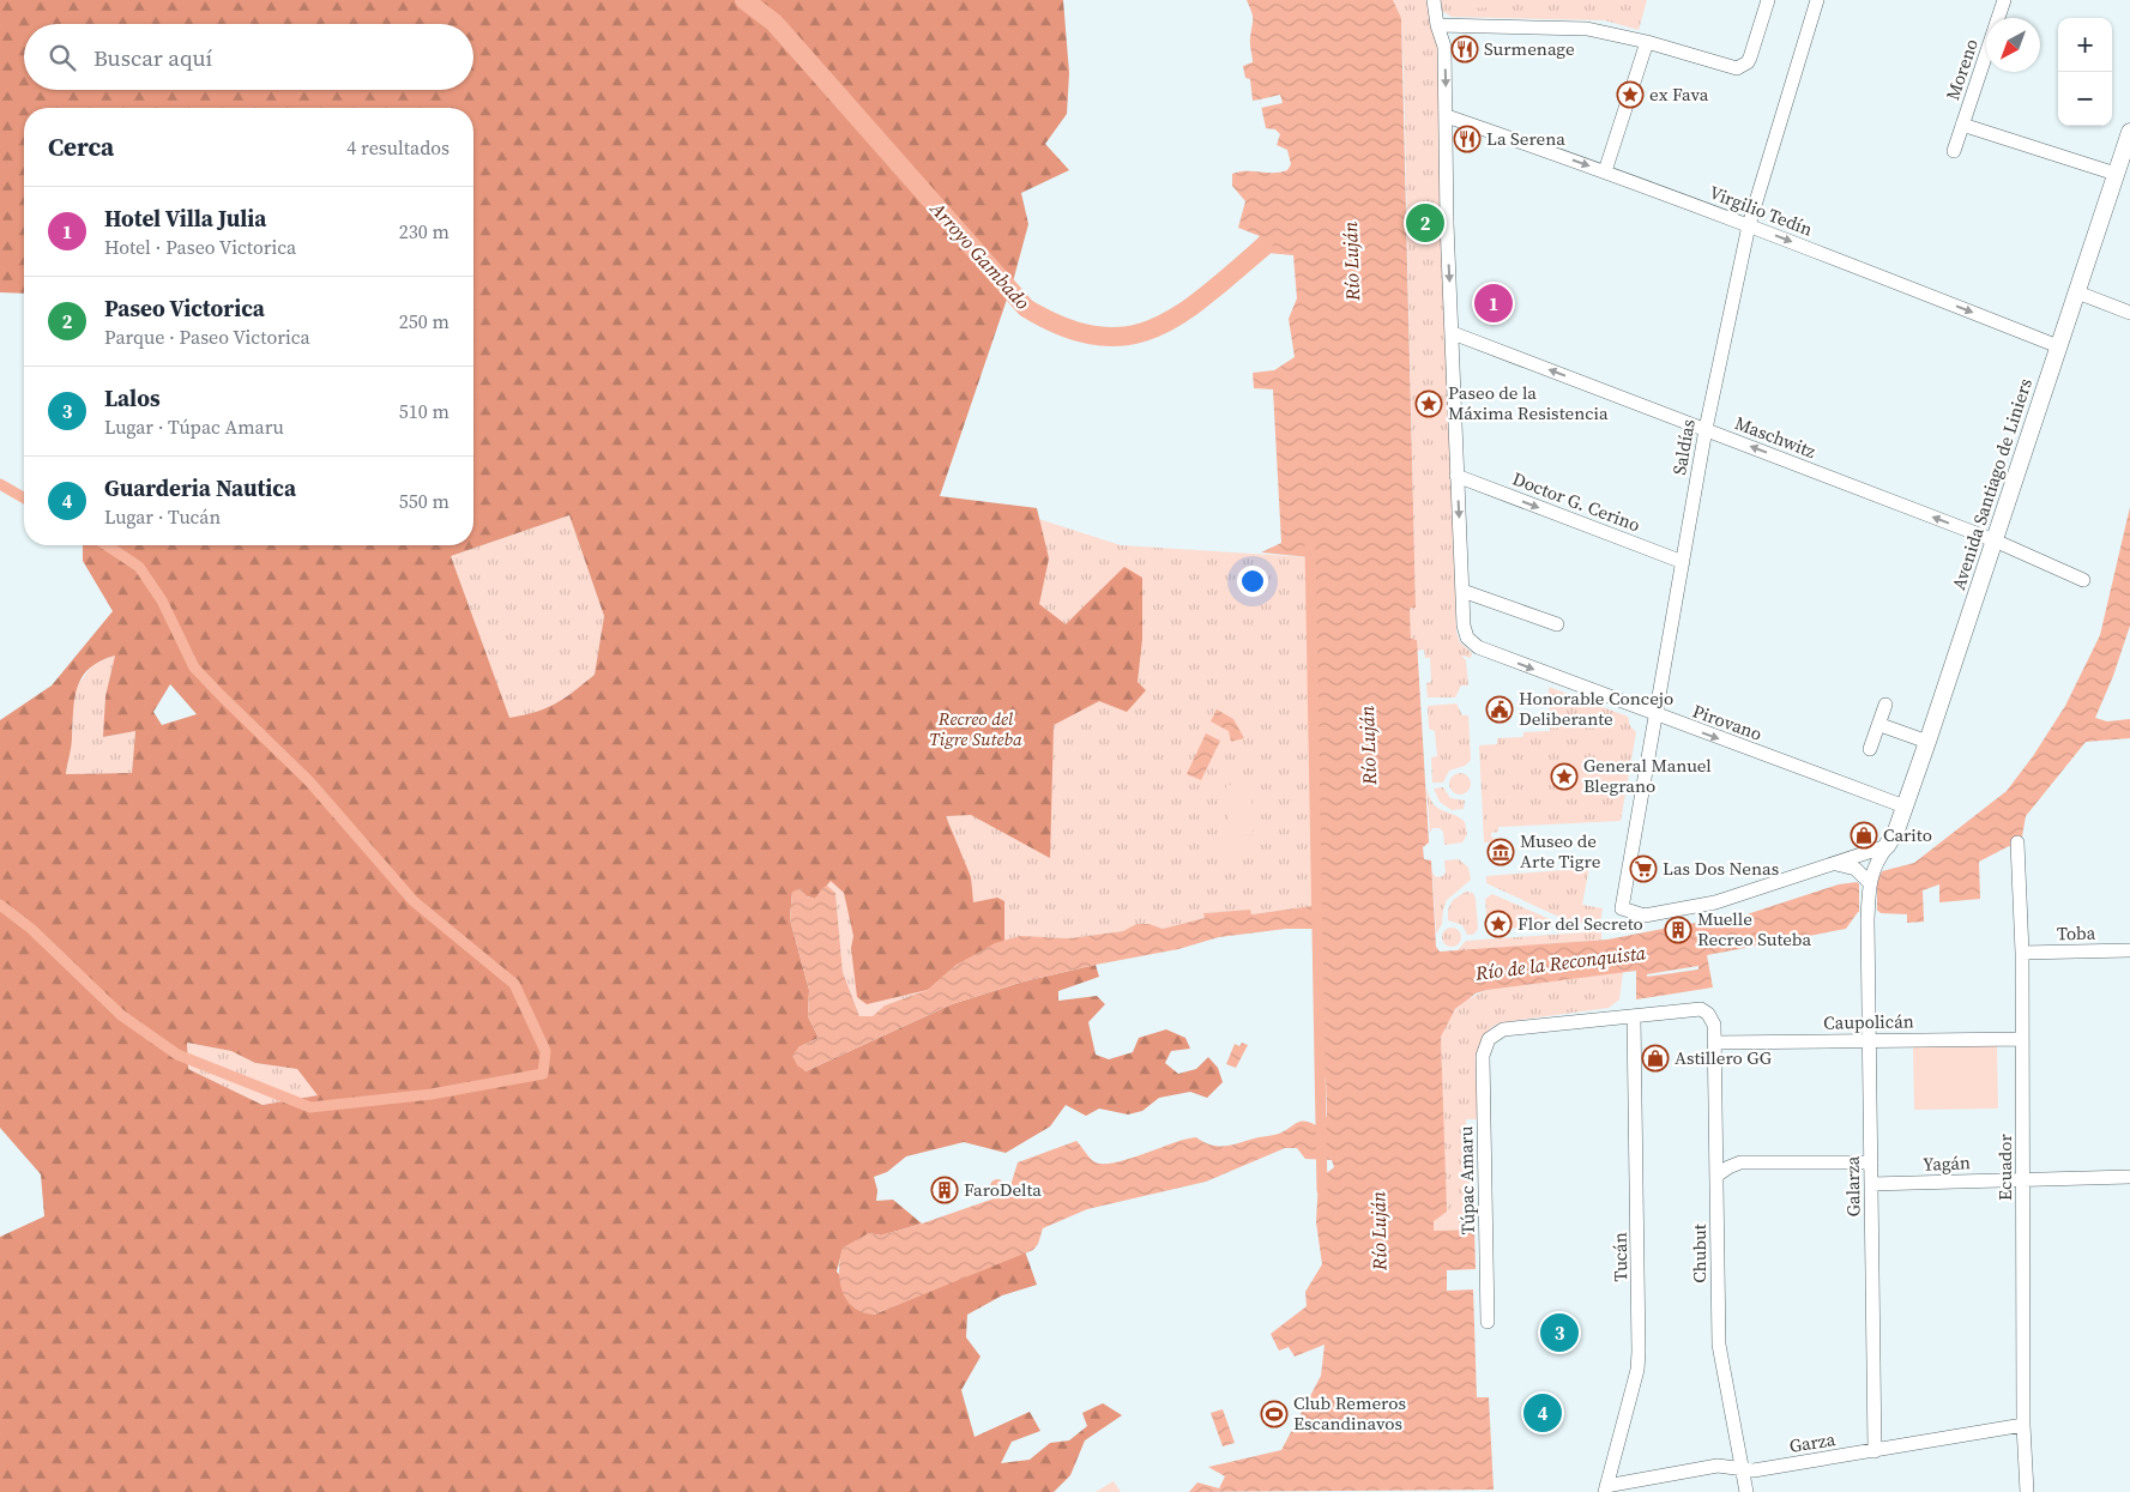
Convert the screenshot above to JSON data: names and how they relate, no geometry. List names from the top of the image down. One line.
{"streets":{"main road":["Avenida Santiago de Liniers"],"street":["Moreno","Virgilio Tedín","Maschwitz","Saldías","Doctor G. Cerino","Pirovano","Toba","Caupolicán","Yagán","Ecuador","Túpac Amaru","Galarza","Chubut","Tucán","Garza"]},"crossings":[["Virgilio Tedín","Saldías"],["Virgilio Tedín","Avenida Santiago de Liniers"],["Maschwitz","Saldías"],["Maschwitz","Avenida Santiago de Liniers"],["Saldías","Doctor G. Cerino"],["Saldías","Pirovano"],["Avenida Santiago de Liniers","Pirovano"],["Avenida Santiago de Liniers","Galarza"],["Toba","Ecuador"],["Caupolicán","Ecuador"],["Caupolicán","Galarza"],["Caupolicán","Chubut"],["Yagán","Ecuador"],["Yagán","Galarza"],["Ecuador","Garza"],["Túpac Amaru","Chubut"],["Túpac Amaru","Tucán"],["Galarza","Garza"],["Chubut","Tucán"],["Chubut","Garza"],["Tucán","Garza"]],"one_way":["Virgilio Tedín","Maschwitz"],"water":["Arroyo Gambado","Río Luján","Río de la Reconquista"],"parks":["Recreo del Tigre Suteba"],"places":{"restaurant":["Surmenage","La Serena"],"place":["ex Fava","Paseo de la Máxima Resistencia","General Manuel Blegrano","Flor del Secreto"],"public building":["Honorable Concejo Deliberante"],"shop":["Carito","Astillero GG"],"museum":["Museo de Arte Tigre"],"supermarket":["Las Dos Nenas"],"building":["Muelle Recreo Suteba","FaroDelta"],"sports":["Club Remeros Escandinavos"]},"north":"bottom left","page":{"map_buttons":["+","−"],"search":"Buscar aquí","heading":["Cerca","4 resultados"],"list":[{"mark":"1","name":"Hotel Villa Julia","note":"Hotel · Paseo Victorica","value":"230 m"},{"mark":"2","name":"Paseo Victorica","note":"Parque · Paseo Victorica","value":"250 m"},{"mark":"3","name":"Lalos","note":"Lugar · Túpac Amaru","value":"510 m"},{"mark":"4","name":"Guarderia Nautica","note":"Lugar · Tucán","value":"550 m"}],"pins":["2","1","3","4"]}}
